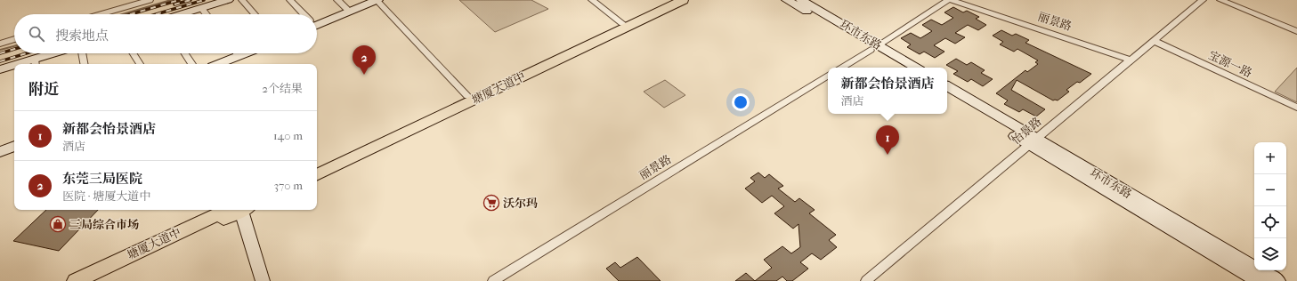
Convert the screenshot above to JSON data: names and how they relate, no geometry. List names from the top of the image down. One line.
{"streets":{"main road":["环市东路","塘厦大道中"],"street":["丽景路","宝源一路","怡景路"]},"crossings":[["丽景路","环市东路"],["丽景路","怡景路"],["环市东路","怡景路"],["宝源一路","怡景路"]],"places":{"supermarket":["沃尔玛"],"shop":["三局综合市场"]},"page":{"search":"搜索地点","pins":["2","1"],"heading":["附近","2个结果"],"popup":["新都会怡景酒店","酒店"],"list":[{"mark":"1","name":"新都会怡景酒店","note":"酒店","value":"140 m"},{"mark":"2","name":"东莞三局医院","note":"医院 · 塘厦大道中","value":"370 m"}],"map_buttons":["+","−"]}}
